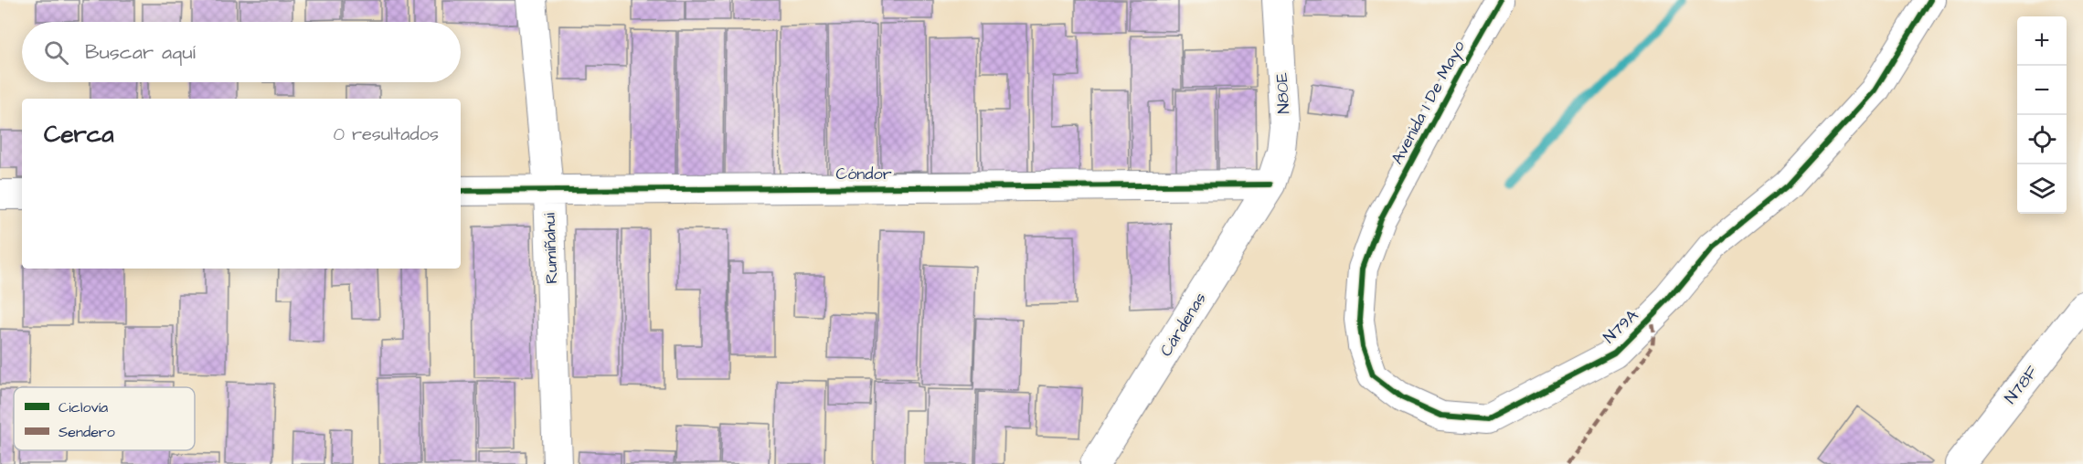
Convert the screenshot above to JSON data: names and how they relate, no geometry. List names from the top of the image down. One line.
{"streets":{"street":["N80E","Avenida 1 De Mayo","Cóndor","Rumiñahui","Cárdenas","N79A","N78F"]},"crossings":[["N80E","Cóndor"],["N80E","Cárdenas"],["Avenida 1 De Mayo","N79A"],["Cóndor","Rumiñahui"],["Cóndor","Cárdenas"]],"legend":["Ciclovía","Sendero"],"page":{"map_buttons":["+","−"],"search":"Buscar aquí","heading":["Cerca","0 resultados"]}}
